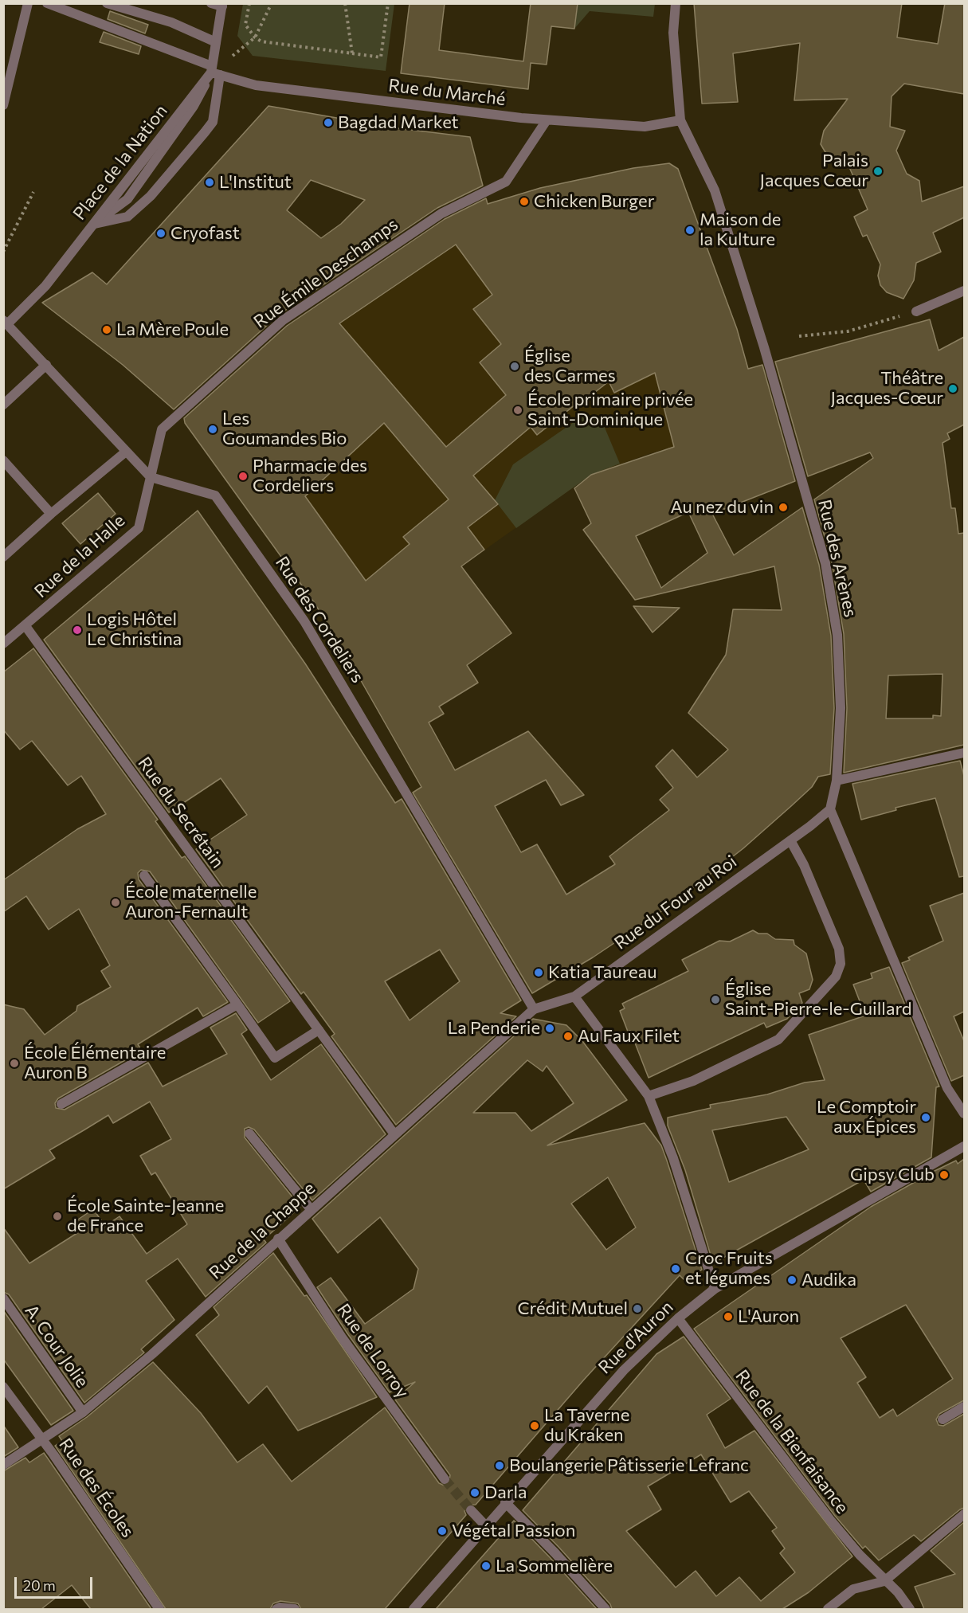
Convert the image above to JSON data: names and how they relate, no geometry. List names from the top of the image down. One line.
{"streets":{"street":["Rue du Marché","Place de la Nation","Rue Émile Deschamps","Rue de la Halle","Rue des Arènes","Rue des Cordeliers","Rue du Secrétain","Rue du Four au Roi","Rue de la Chappe","Rue d'Auron","A. Cour Jolie","Rue de Lorroy","Rue de la Bienfaisance","Rue des Écoles"]},"crossings":[["Rue du Marché","Place de la Nation"],["Rue du Marché","Rue Émile Deschamps"],["Rue du Marché","Rue des Arènes"],["Rue Émile Deschamps","Rue de la Halle"],["Rue Émile Deschamps","Rue des Cordeliers"],["Rue de la Halle","Rue des Cordeliers"],["Rue de la Halle","Rue du Secrétain"],["Rue des Arènes","Rue du Four au Roi"],["Rue des Cordeliers","Rue du Four au Roi"],["Rue des Cordeliers","Rue de la Chappe"],["Rue du Secrétain","Rue de la Chappe"],["Rue du Four au Roi","Rue de la Chappe"],["Rue de la Chappe","A. Cour Jolie"],["Rue de la Chappe","Rue de Lorroy"],["Rue de la Chappe","Rue des Écoles"],["Rue d'Auron","Rue de la Bienfaisance"]],"places":["Bagdad Market","Palais Jacques Cœur","L'Institut","Chicken Burger","Maison de la Kulture","Cryofast","La Mère Poule","Église des Carmes","Théâtre Jacques-Cœur","École primaire privée Saint-Dominique","Les Goumandes Bio","Pharmacie des Cordeliers","Au nez du vin","Logis Hôtel Le Christina","École maternelle Auron-Fernault","Katia Taureau","Église Saint-Pierre-le-Guillard","La Penderie","Au Faux Filet","École Élémentaire Auron B","Le Comptoir aux Épices","Gipsy Club","École Sainte-Jeanne de France","Croc Fruits et légumes","Audika","Crédit Mutuel","L'Auron","La Taverne du Kraken","Boulangerie Pâtisserie Lefranc","Darla","Végétal Passion","La Sommelière"],"scale_bar":"20 m"}
